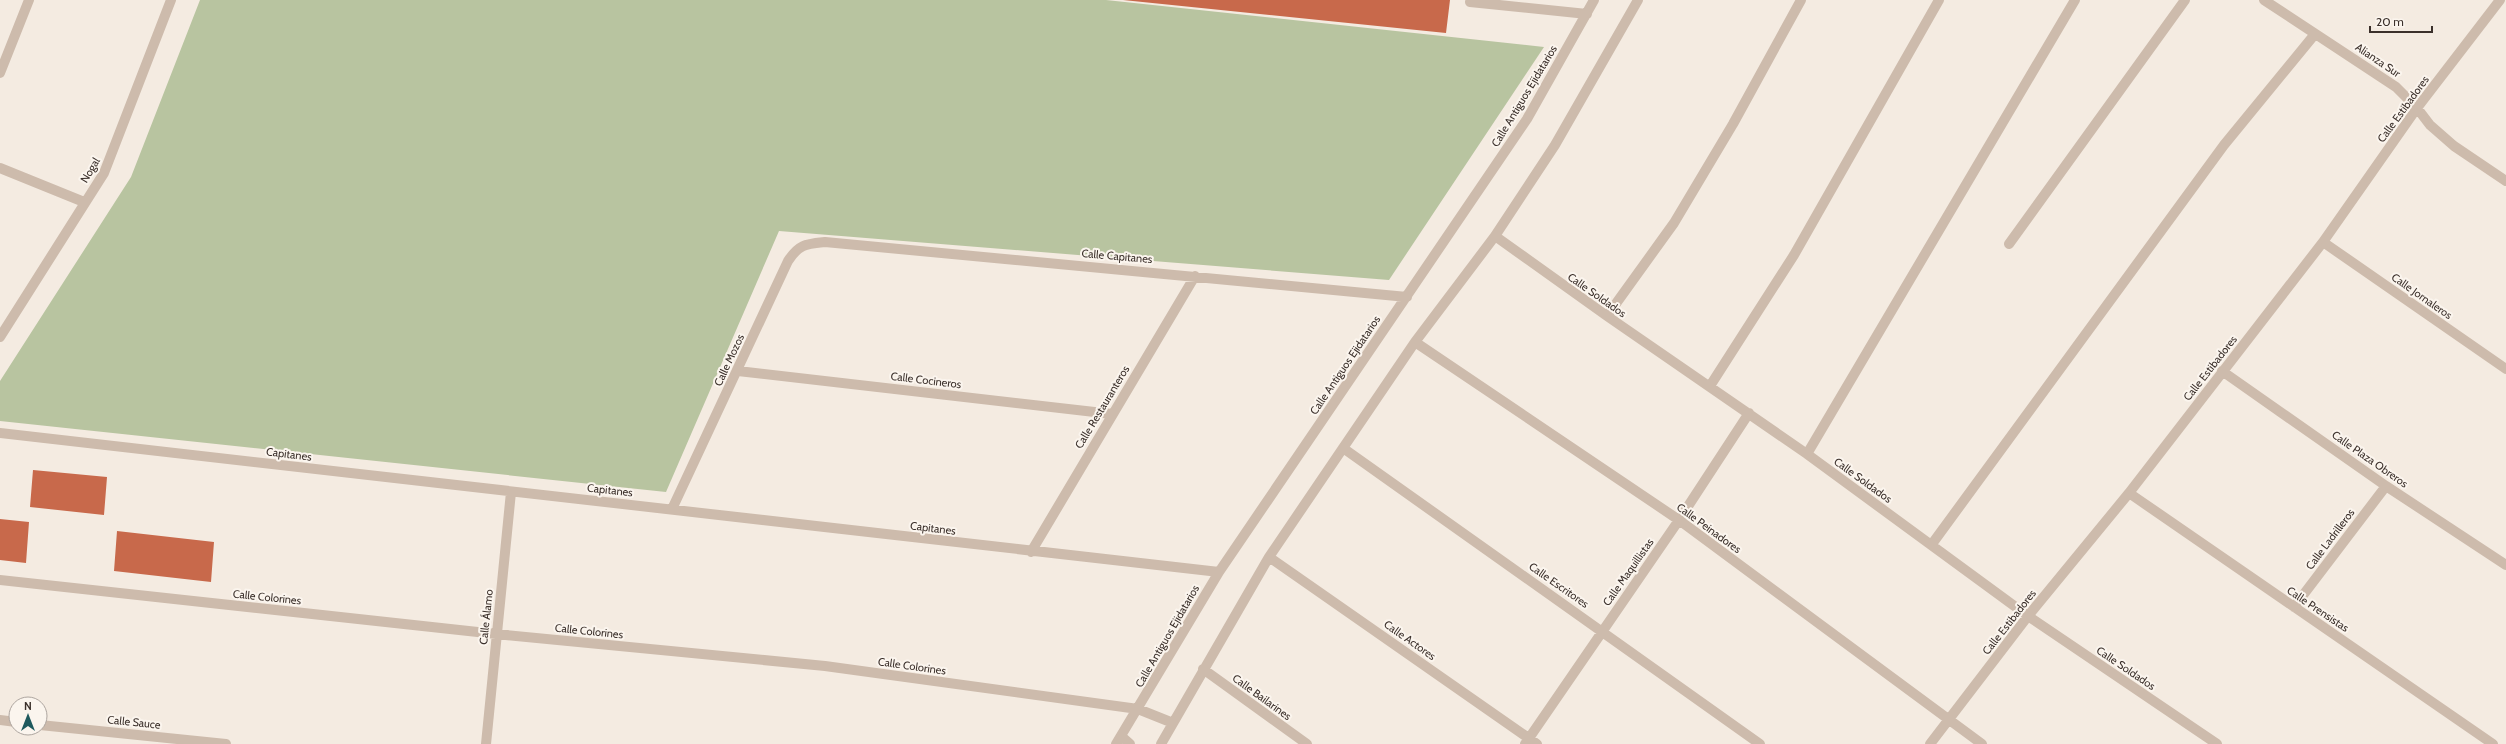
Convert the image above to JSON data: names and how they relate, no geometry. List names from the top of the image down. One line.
{"streets":{"street":["Alianza Sur","Calle Antiguos Ejidatarios","Calle Estibadores","Nogal","Calle Capitanes","Calle Soldados","Calle Jornaleros","Calle Mozos","Calle Cocineros","Calle Restauranteros","Capitanes","Calle Plaza Obreros","Calle Peinadores","Calle Ladrilleros","Calle Maquillistas","Calle Escritores","Calle Colorines","Calle Prensistas","Calle Álamo","Calle Actores","Calle Bailarines","Calle Sauce"]},"crossings":[["Alianza Sur","Calle Estibadores"],["Calle Antiguos Ejidatarios","Calle Capitanes"],["Calle Antiguos Ejidatarios","Capitanes"],["Calle Antiguos Ejidatarios","Calle Colorines"],["Calle Estibadores","Calle Soldados"],["Calle Estibadores","Calle Jornaleros"],["Calle Estibadores","Calle Plaza Obreros"],["Calle Estibadores","Calle Peinadores"],["Calle Estibadores","Calle Prensistas"],["Calle Capitanes","Calle Mozos"],["Calle Capitanes","Calle Restauranteros"],["Calle Soldados","Calle Maquillistas"],["Calle Mozos","Calle Cocineros"],["Calle Mozos","Capitanes"],["Calle Cocineros","Calle Restauranteros"],["Calle Restauranteros","Capitanes"],["Capitanes","Calle Álamo"],["Calle Plaza Obreros","Calle Ladrilleros"],["Calle Peinadores","Calle Maquillistas"],["Calle Ladrilleros","Calle Prensistas"],["Calle Maquillistas","Calle Escritores"],["Calle Maquillistas","Calle Actores"],["Calle Colorines","Calle Álamo"]],"scale_bar":"20 m","north":"top"}
